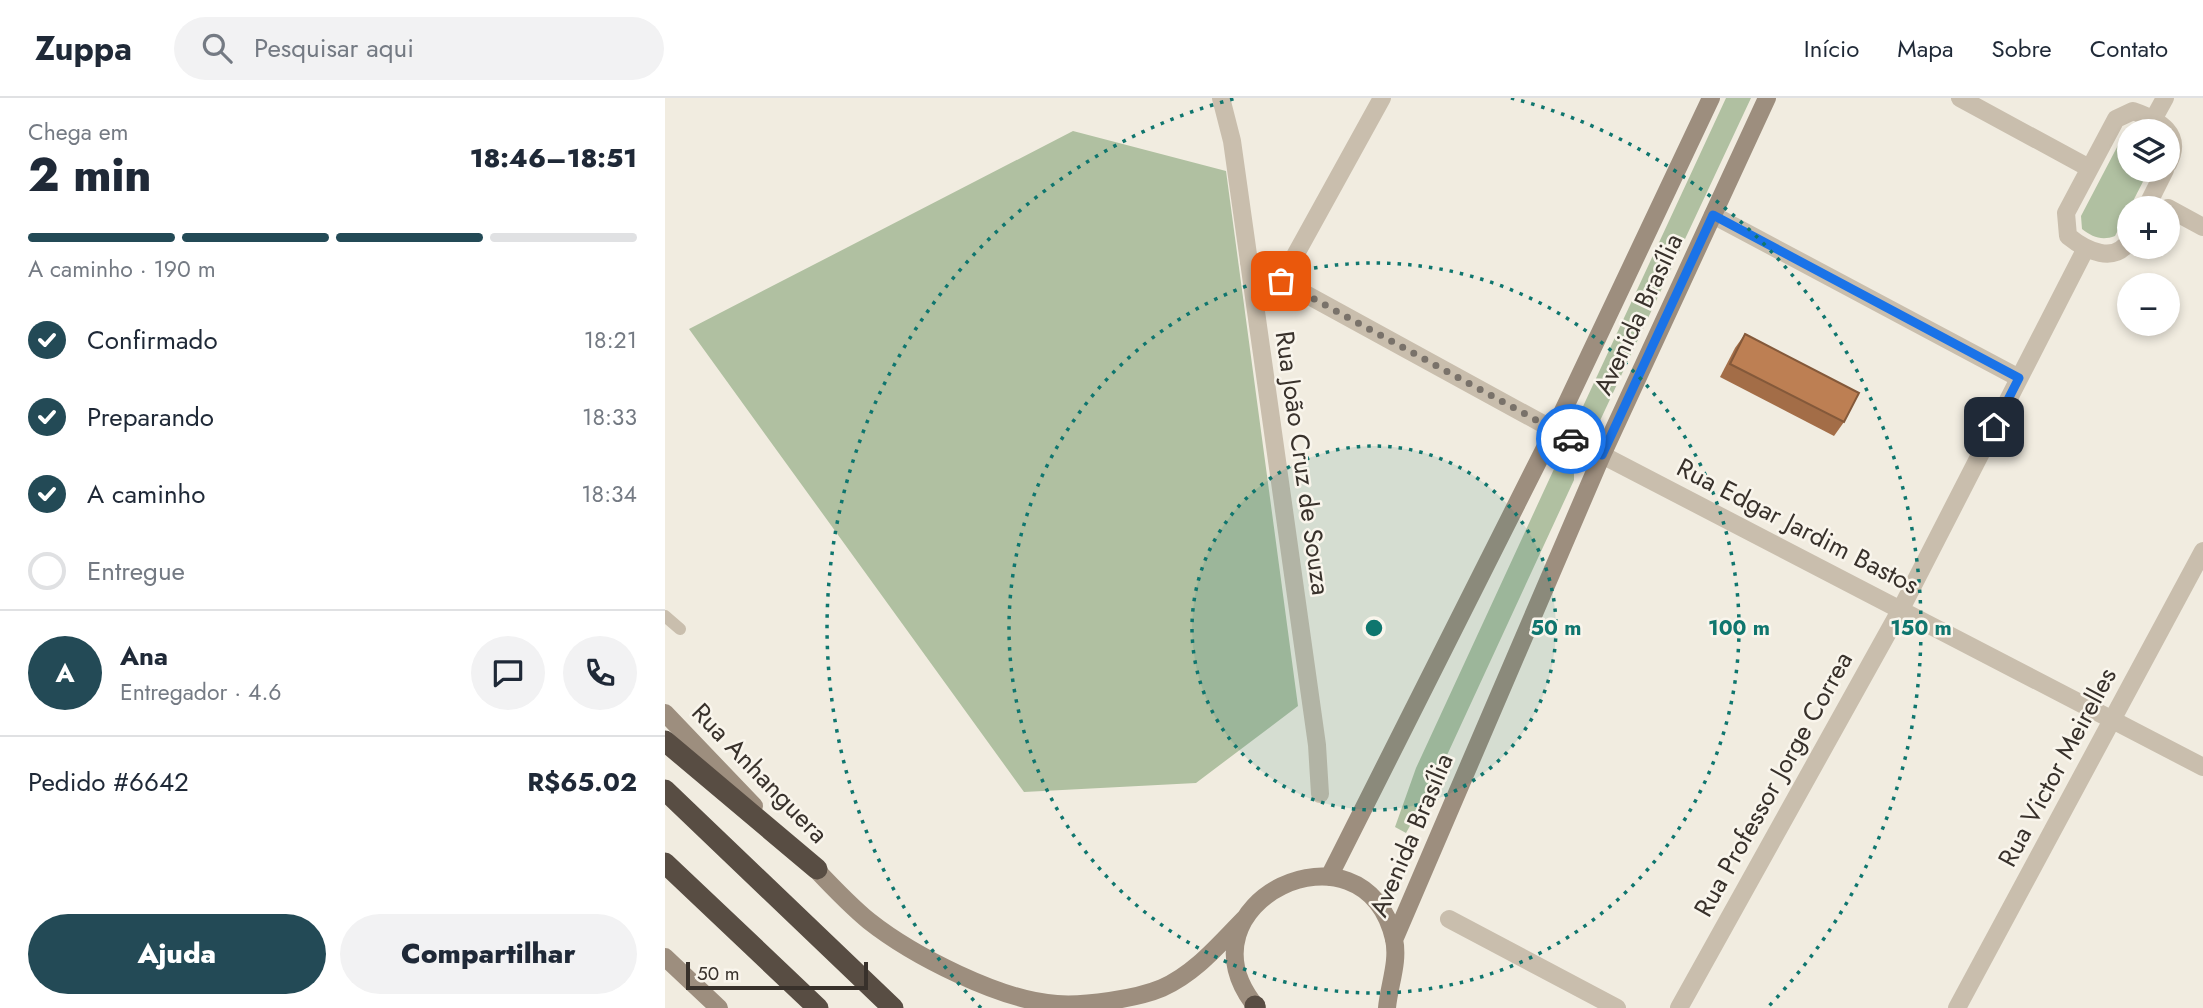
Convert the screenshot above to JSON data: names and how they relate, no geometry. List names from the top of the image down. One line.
{"streets":{"main road":["Avenida Brasília","Rua Anhanguera"],"street":["Rua João Cruz de Souza","Rua Edgar Jardim Bastos","Rua Victor Meirelles","Rua Professor Jorge Correa"]},"crossings":[["Avenida Brasília","Rua Edgar Jardim Bastos"],["Avenida Brasília","Rua Anhanguera"],["Rua João Cruz de Souza","Rua Edgar Jardim Bastos"],["Rua Edgar Jardim Bastos","Rua Victor Meirelles"],["Rua Edgar Jardim Bastos","Rua Professor Jorge Correa"]],"scale_bar":"50 m","page":{"header":"Zuppa","search":"Pesquisar aqui","nav":["Início","Mapa","Sobre","Contato"],"heading":["2 min","Chega em","18:46–18:51"],"panel":["Ana","Entregador · 4.6","Pedido #6642","R$65.02"],"map_buttons":["+","−"],"bar":"A caminho · 190 m","list":[["Confirmado","18:21"],["Preparando","18:33"],["A caminho","18:34"],"Entregue"],"round":"A","buttons":["Ajuda","Compartilhar"],"scale":"50 m"},"rings":["50 m","100 m","150 m"]}
